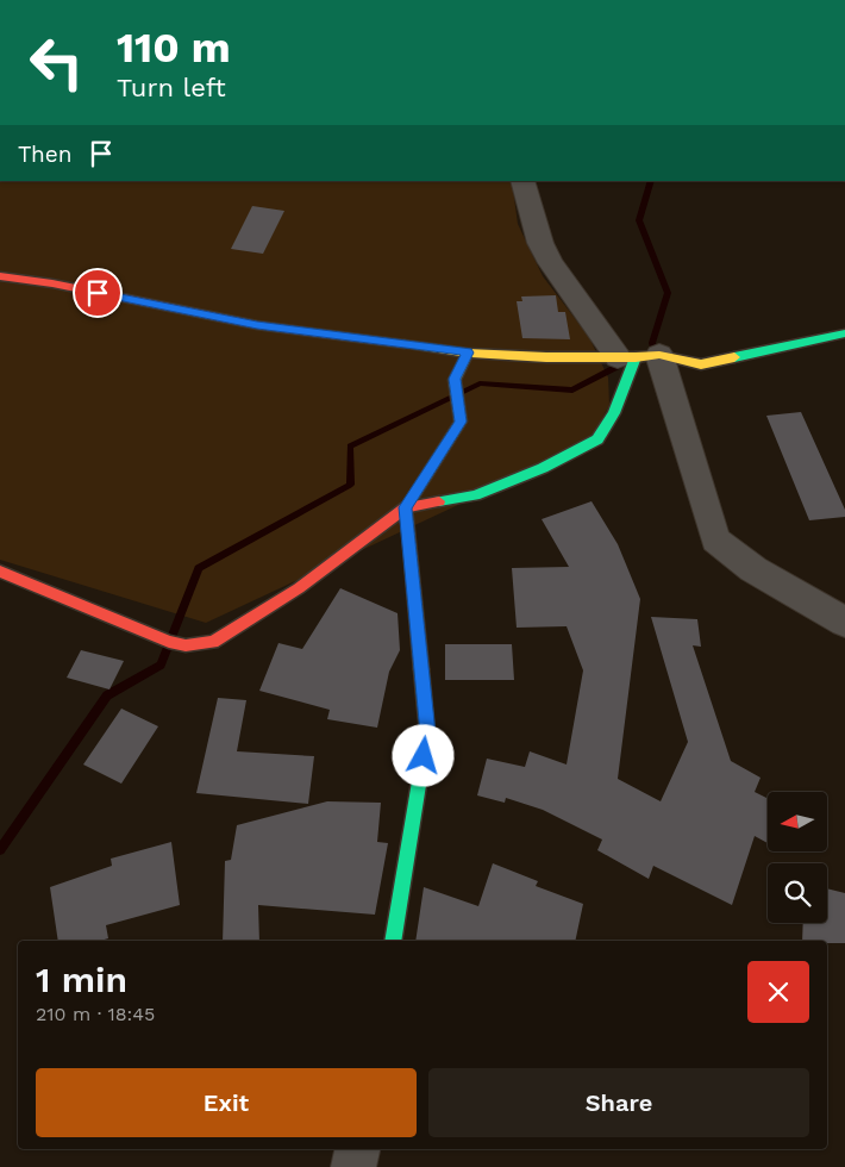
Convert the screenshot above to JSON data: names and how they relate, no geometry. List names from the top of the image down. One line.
{"north":"left","page":{"turn":["110 m","Turn left"],"then":"Then","heading":["1 min","210 m · 18:45"],"buttons":["Exit","Share"]}}
